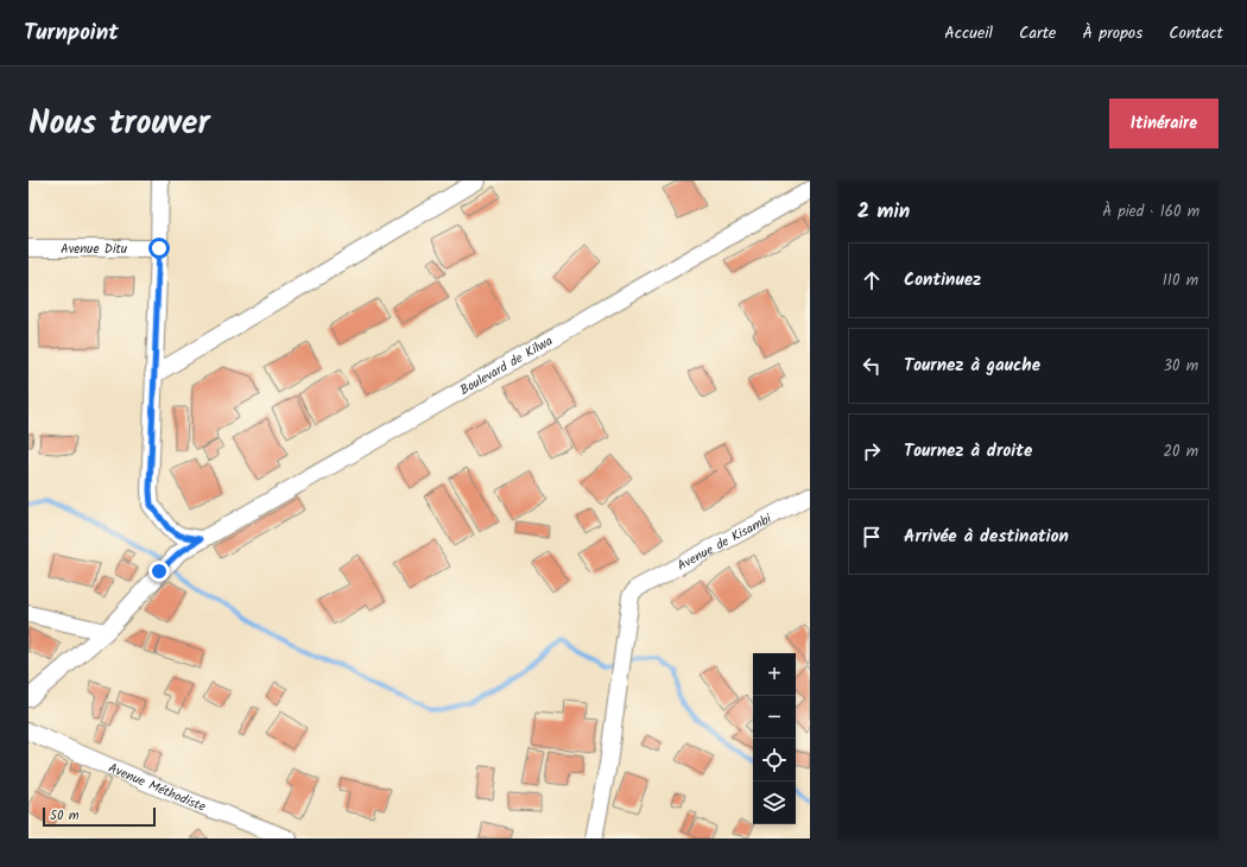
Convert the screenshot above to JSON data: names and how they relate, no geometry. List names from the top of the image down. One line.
{"streets":{"street":["Avenue Ditu","Boulevard de Kilwa","Avenue de Kisambi","Avenue Méthodiste"]},"scale_bar":"50 m","page":{"header":"Turnpoint","nav":["Accueil","Carte","À propos","Contact"],"title":"Nous trouver","buttons":"Itinéraire","heading":["2 min","À pied · 160 m"],"list":[["Continuez","110 m"],["Tournez à gauche","30 m"],["Tournez à droite","20 m"],"Arrivée à destination"],"map_buttons":["+","−"],"scale":"50 m"}}
